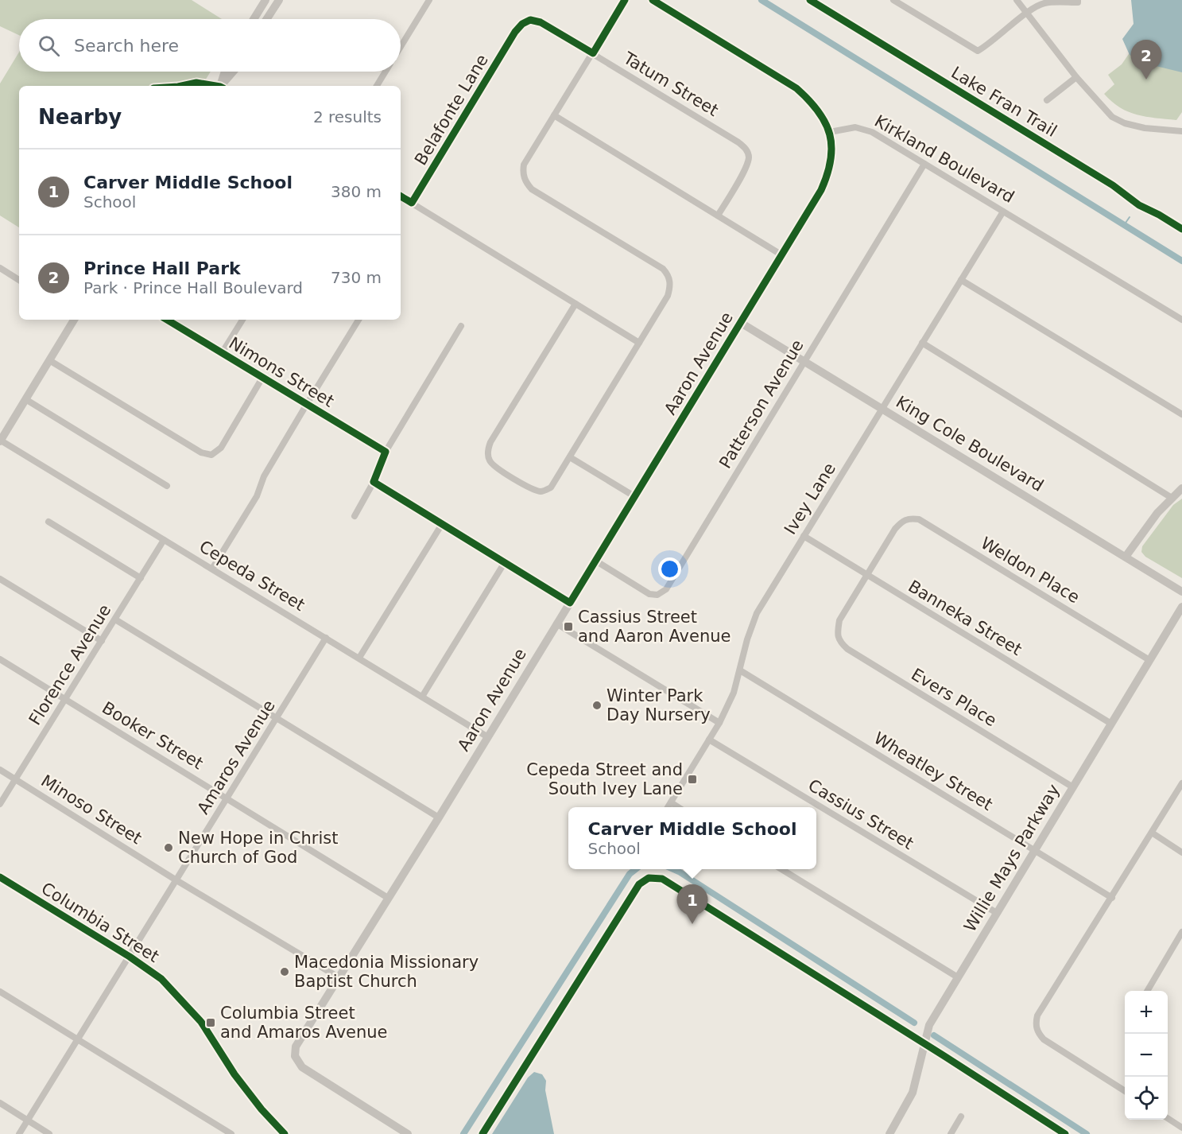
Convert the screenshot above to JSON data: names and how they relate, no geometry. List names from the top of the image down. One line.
{"streets":{"street":["Tatum Street","Belafonte Lane","Kirkland Boulevard","Aaron Avenue","Nimons Street","Patterson Avenue","King Cole Boulevard","Ivey Lane","Weldon Place","Cepeda Street","Banneka Street","Florence Avenue","Evers Place","Booker Street","Amaros Avenue","Wheatley Street","Minoso Street","Cassius Street","Willie Mays Parkway","Columbia Street"],"cycle path":["Lake Fran Trail"]},"crossings":[["Tatum Street","Belafonte Lane"],["Kirkland Boulevard","Aaron Avenue"],["Kirkland Boulevard","Patterson Avenue"],["Kirkland Boulevard","Ivey Lane"],["Aaron Avenue","Patterson Avenue"],["Aaron Avenue","King Cole Boulevard"],["Aaron Avenue","Cepeda Street"],["Aaron Avenue","Booker Street"],["Aaron Avenue","Minoso Street"],["Patterson Avenue","King Cole Boulevard"],["King Cole Boulevard","Ivey Lane"],["Ivey Lane","Banneka Street"],["Ivey Lane","Wheatley Street"],["Ivey Lane","Cassius Street"],["Weldon Place","Banneka Street"],["Weldon Place","Evers Place"],["Weldon Place","Willie Mays Parkway"],["Cepeda Street","Florence Avenue"],["Cepeda Street","Amaros Avenue"],["Banneka Street","Evers Place"],["Banneka Street","Willie Mays Parkway"],["Florence Avenue","Booker Street"],["Florence Avenue","Minoso Street"],["Evers Place","Willie Mays Parkway"],["Booker Street","Amaros Avenue"],["Amaros Avenue","Minoso Street"],["Amaros Avenue","Columbia Street"],["Wheatley Street","Willie Mays Parkway"],["Cassius Street","Willie Mays Parkway"]],"places":{"transit":["Cassius Street and Aaron Avenue","Cepeda Street and South Ivey Lane","Columbia Street and Amaros Avenue"],"other":["Winter Park Day Nursery","New Hope in Christ Church of God","Macedonia Missionary Baptist Church"]},"page":{"search":"Search here","pins":["2","1"],"heading":["Nearby","2 results"],"list":[{"mark":"1","name":"Carver Middle School","note":"School","value":"380 m"},{"mark":"2","name":"Prince Hall Park","note":"Park · Prince Hall Boulevard","value":"730 m"}],"popup":["Carver Middle School","School"],"map_buttons":["+","−"]}}
